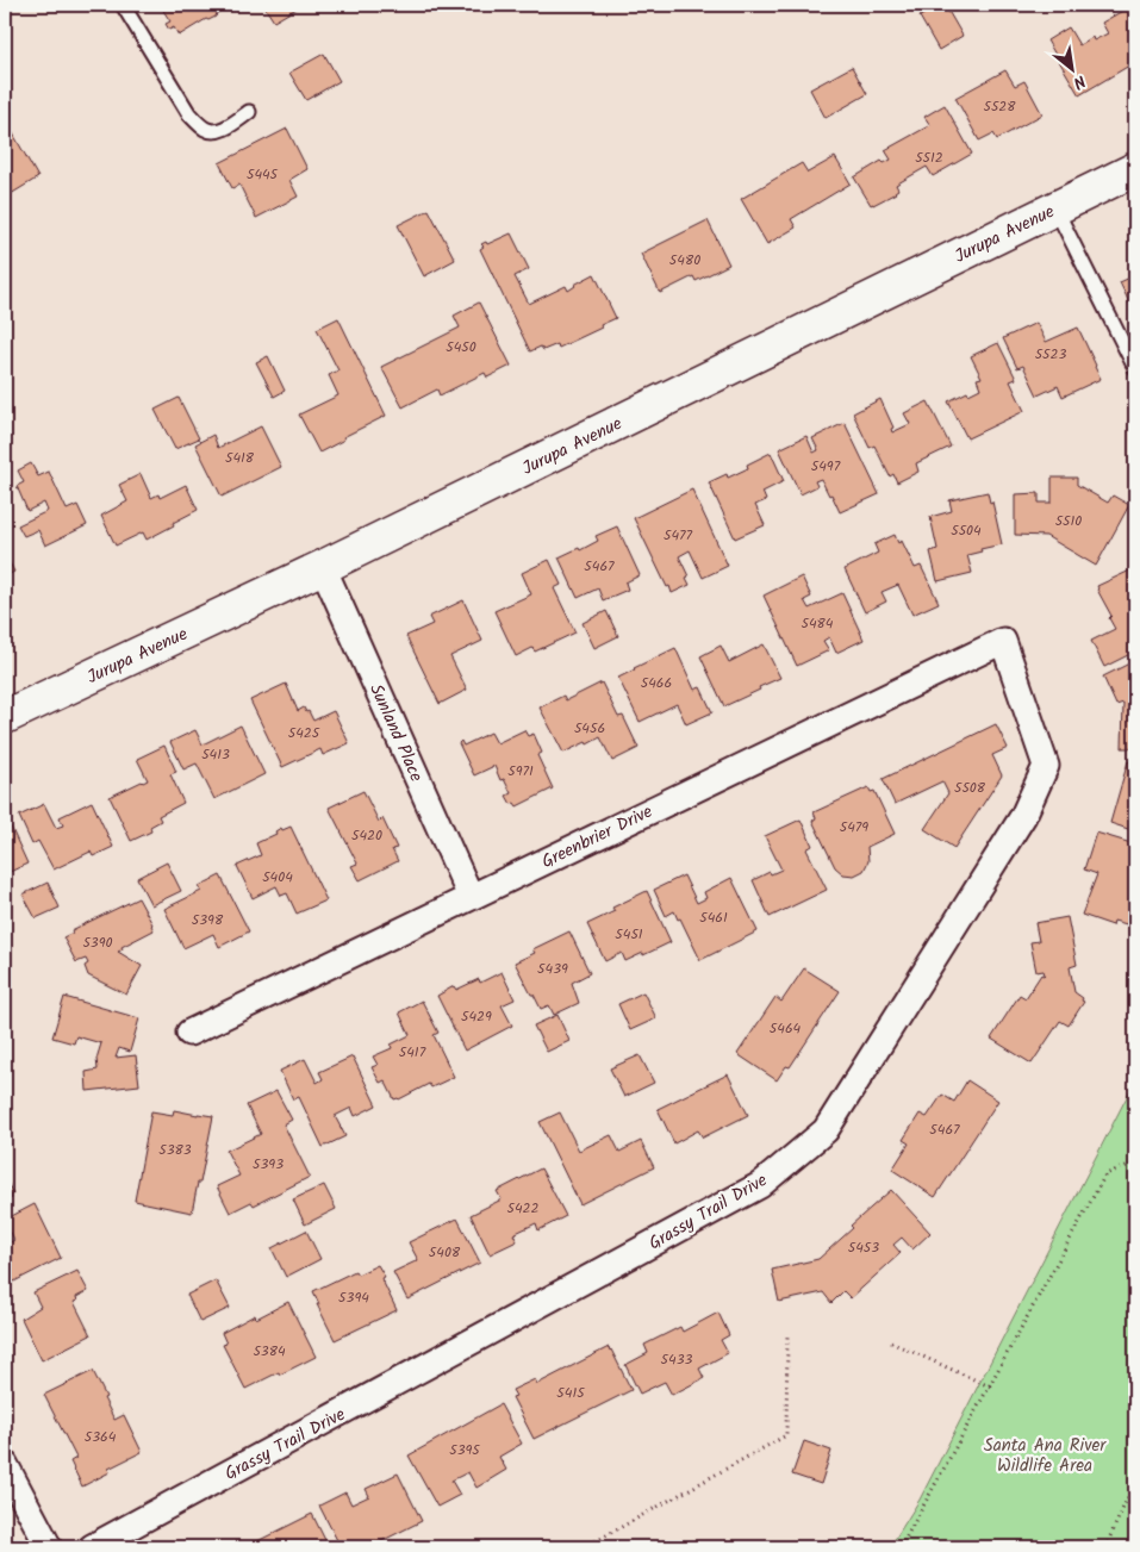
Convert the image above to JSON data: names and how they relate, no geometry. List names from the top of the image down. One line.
{"streets":{"main road":["Jurupa Avenue"],"street":["Sunland Place","Greenbrier Drive","Grassy Trail Drive"]},"crossings":[["Jurupa Avenue","Sunland Place"],["Sunland Place","Greenbrier Drive"],["Greenbrier Drive","Grassy Trail Drive"]],"parks":["Santa Ana River Wildlife Area"],"house_numbers":["5528","5512","5445","5480","5450","5523","5418","5497","5510","5504","5477","5467","5484","5466","5456","5425","5413","5971","5508","5479","5420","5404","5461","5398","5451","5390","5439","5429","5464","5417","5467","5383","5393","5422","5453","5408","5394","5384","5433","5415","5364","5395"],"north":"bottom right"}
